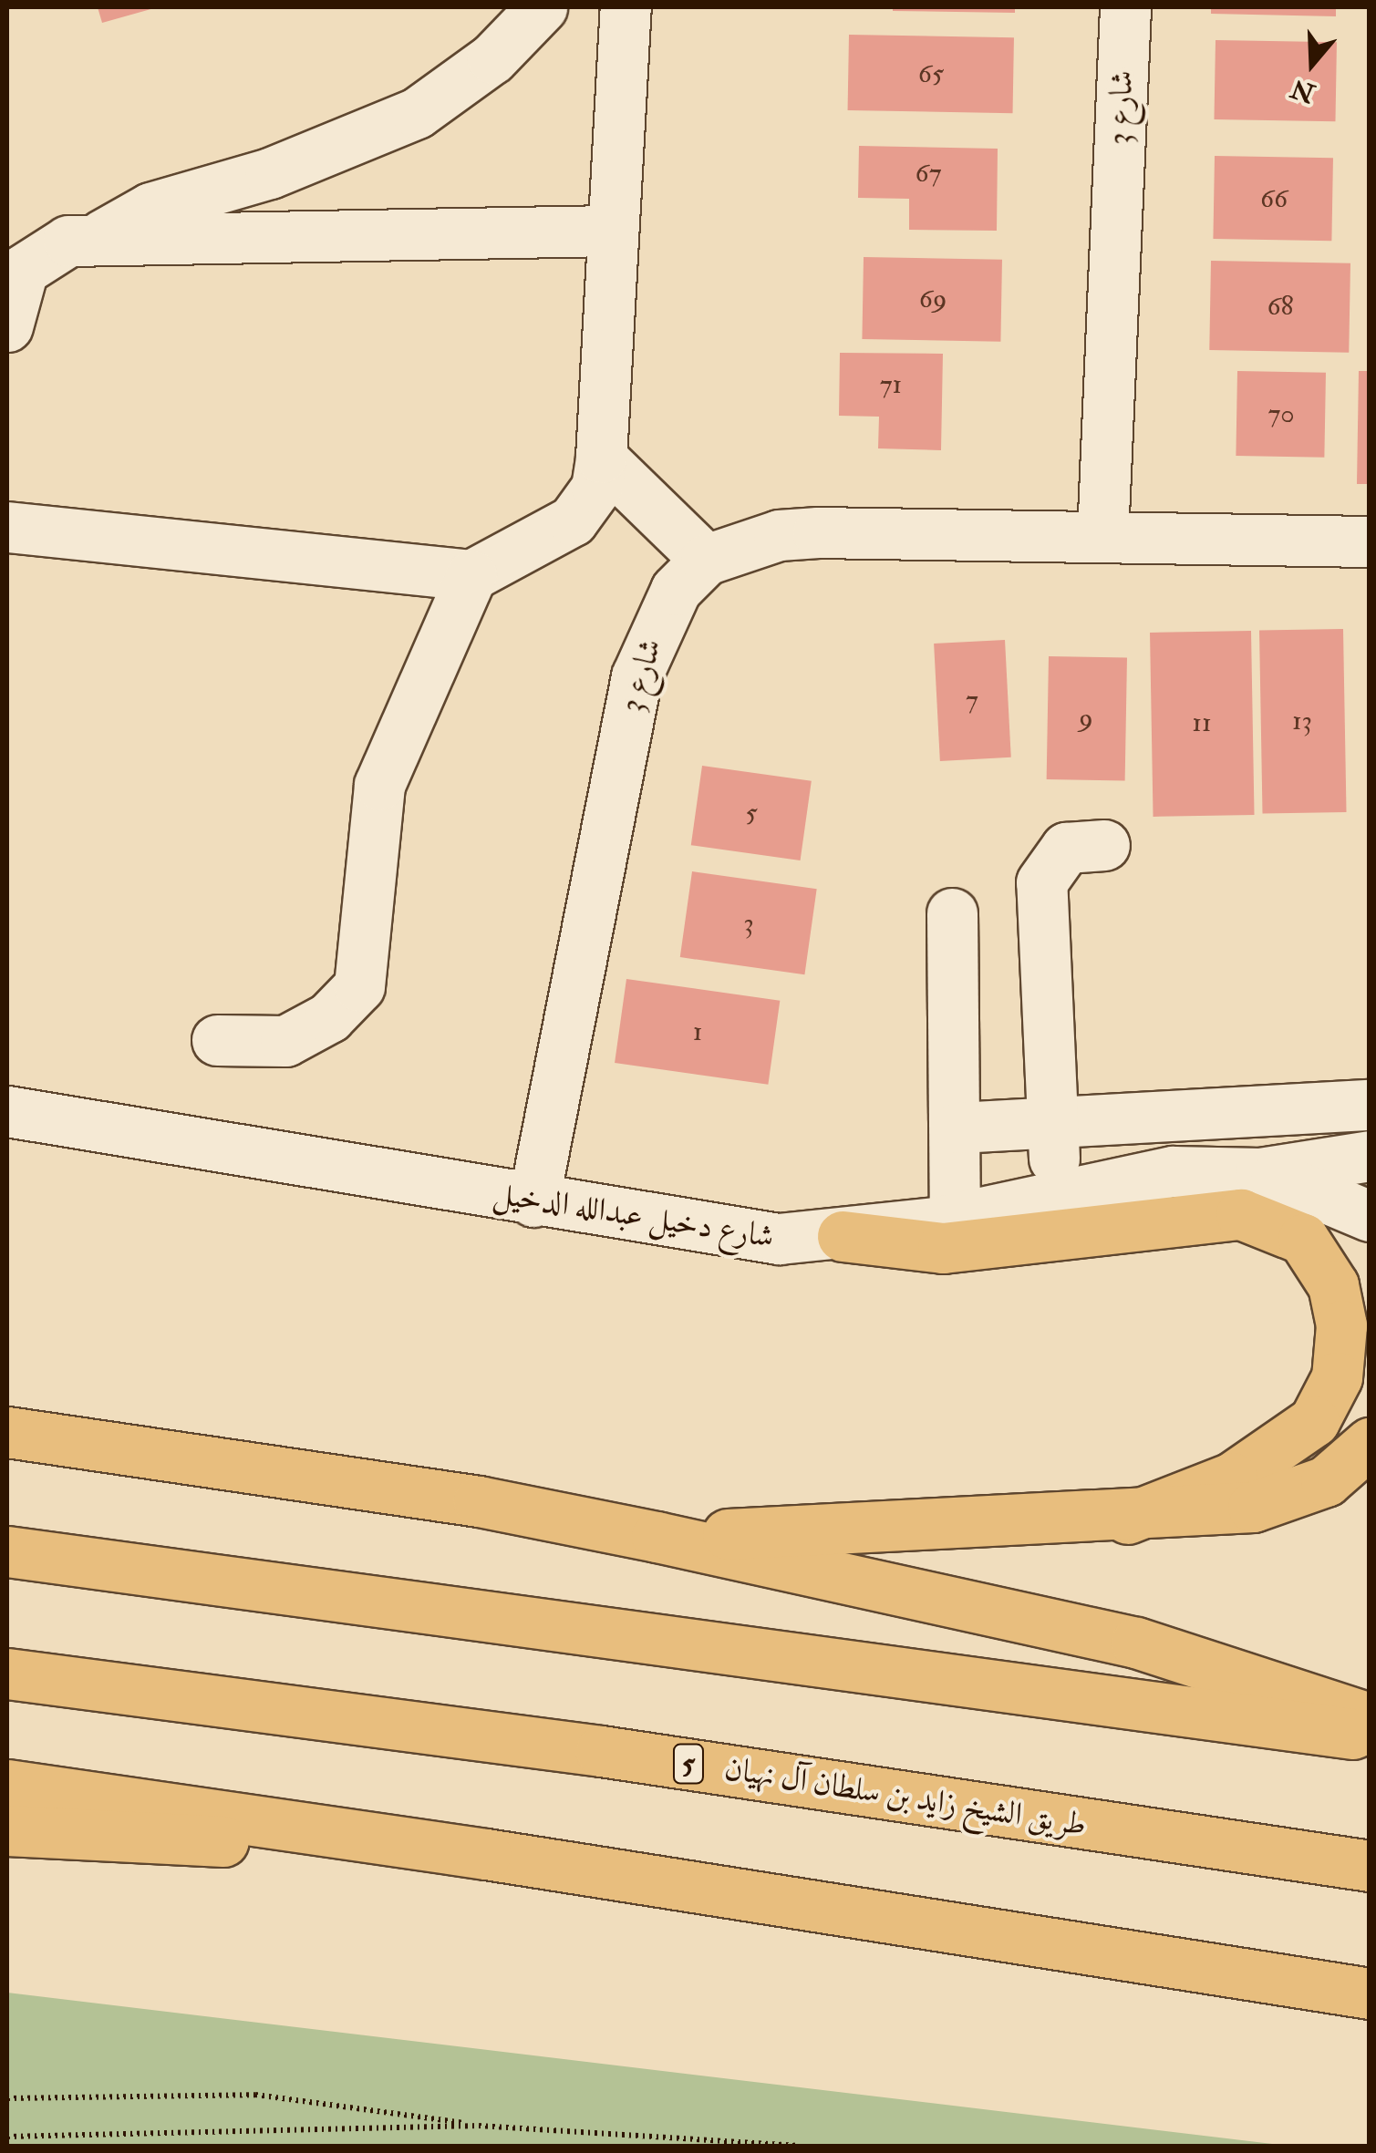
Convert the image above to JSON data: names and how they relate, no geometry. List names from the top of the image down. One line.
{"streets":{"main road":["5","طريق الشيخ زايد بن سلطان آل نهيان"],"street":["شارع 3","شارع دخيل عبدالله الدخيل"]},"crossings":[["شارع 3","شارع دخيل عبدالله الدخيل"]],"house_numbers":["65","67","66","69","68","71","70","7","9","13","11","5","3","1"],"north":"bottom"}
